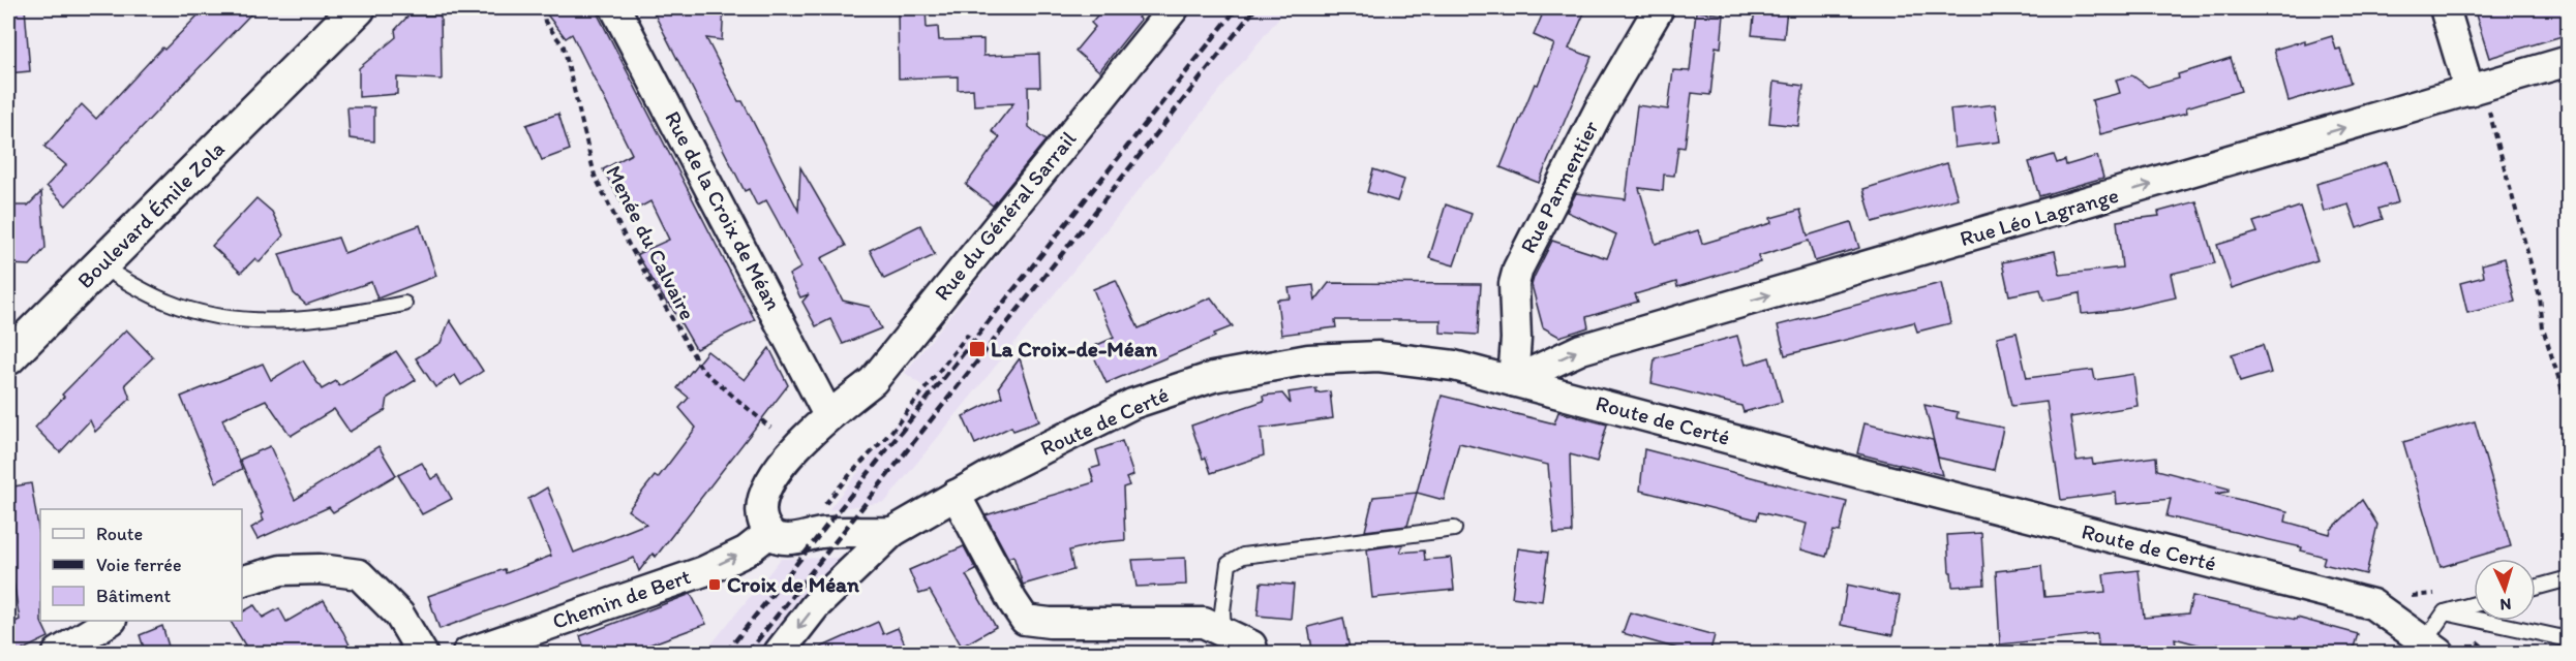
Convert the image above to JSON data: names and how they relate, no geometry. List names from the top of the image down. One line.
{"streets":{"main road":["Boulevard Émile Zola"],"street":["Rue Parmentier","Rue de la Croix de Méan","Rue du Général Sarrail","Rue Léo Lagrange","Route de Certé","Chemin de Bert"],"path":["Menée du Calvaire"]},"crossings":[["Rue Parmentier","Rue Léo Lagrange"],["Rue Parmentier","Route de Certé"],["Rue de la Croix de Méan","Rue du Général Sarrail"],["Rue du Général Sarrail","Chemin de Bert"],["Rue Léo Lagrange","Route de Certé"]],"one_way":["Rue Léo Lagrange","Chemin de Bert"],"places":{"transit":["La Croix-de-Méan","Croix de Méan"]},"legend":["Route","Voie ferrée","Bâtiment"],"north":"bottom"}
